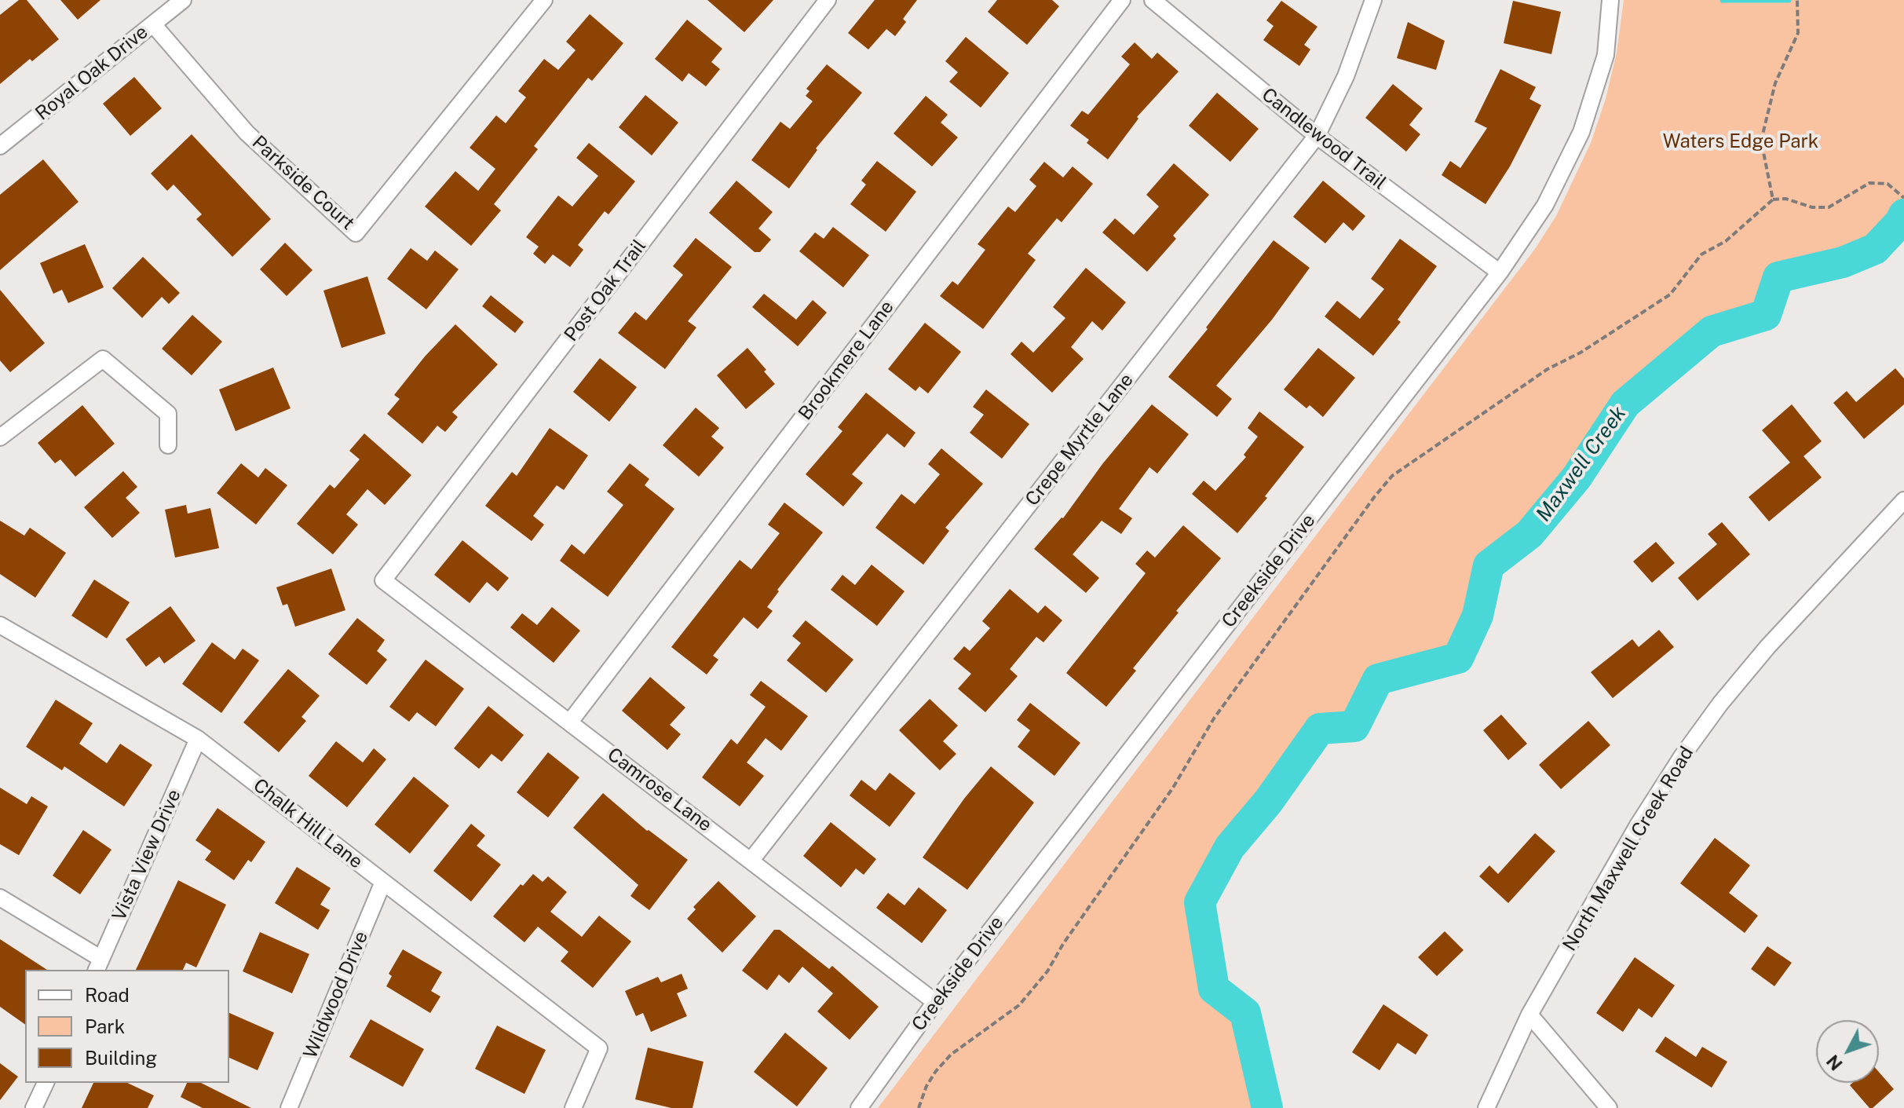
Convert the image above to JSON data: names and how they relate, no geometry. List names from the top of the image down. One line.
{"streets":{"street":["Royal Oak Drive","Candlewood Trail","Parkside Court","Post Oak Trail","Brookmere Lane","Crepe Myrtle Lane","Creekside Drive","Camrose Lane","Chalk Hill Lane","North Maxwell Creek Road","Vista View Drive","Wildwood Drive"]},"crossings":[["Royal Oak Drive","Parkside Court"],["Candlewood Trail","Crepe Myrtle Lane"],["Candlewood Trail","Creekside Drive"],["Post Oak Trail","Camrose Lane"],["Brookmere Lane","Camrose Lane"],["Crepe Myrtle Lane","Camrose Lane"],["Creekside Drive","Camrose Lane"],["Chalk Hill Lane","Vista View Drive"],["Chalk Hill Lane","Wildwood Drive"]],"water":["Maxwell Creek"],"parks":["Waters Edge Park"],"legend":["Road","Park","Building"],"north":"bottom left"}
